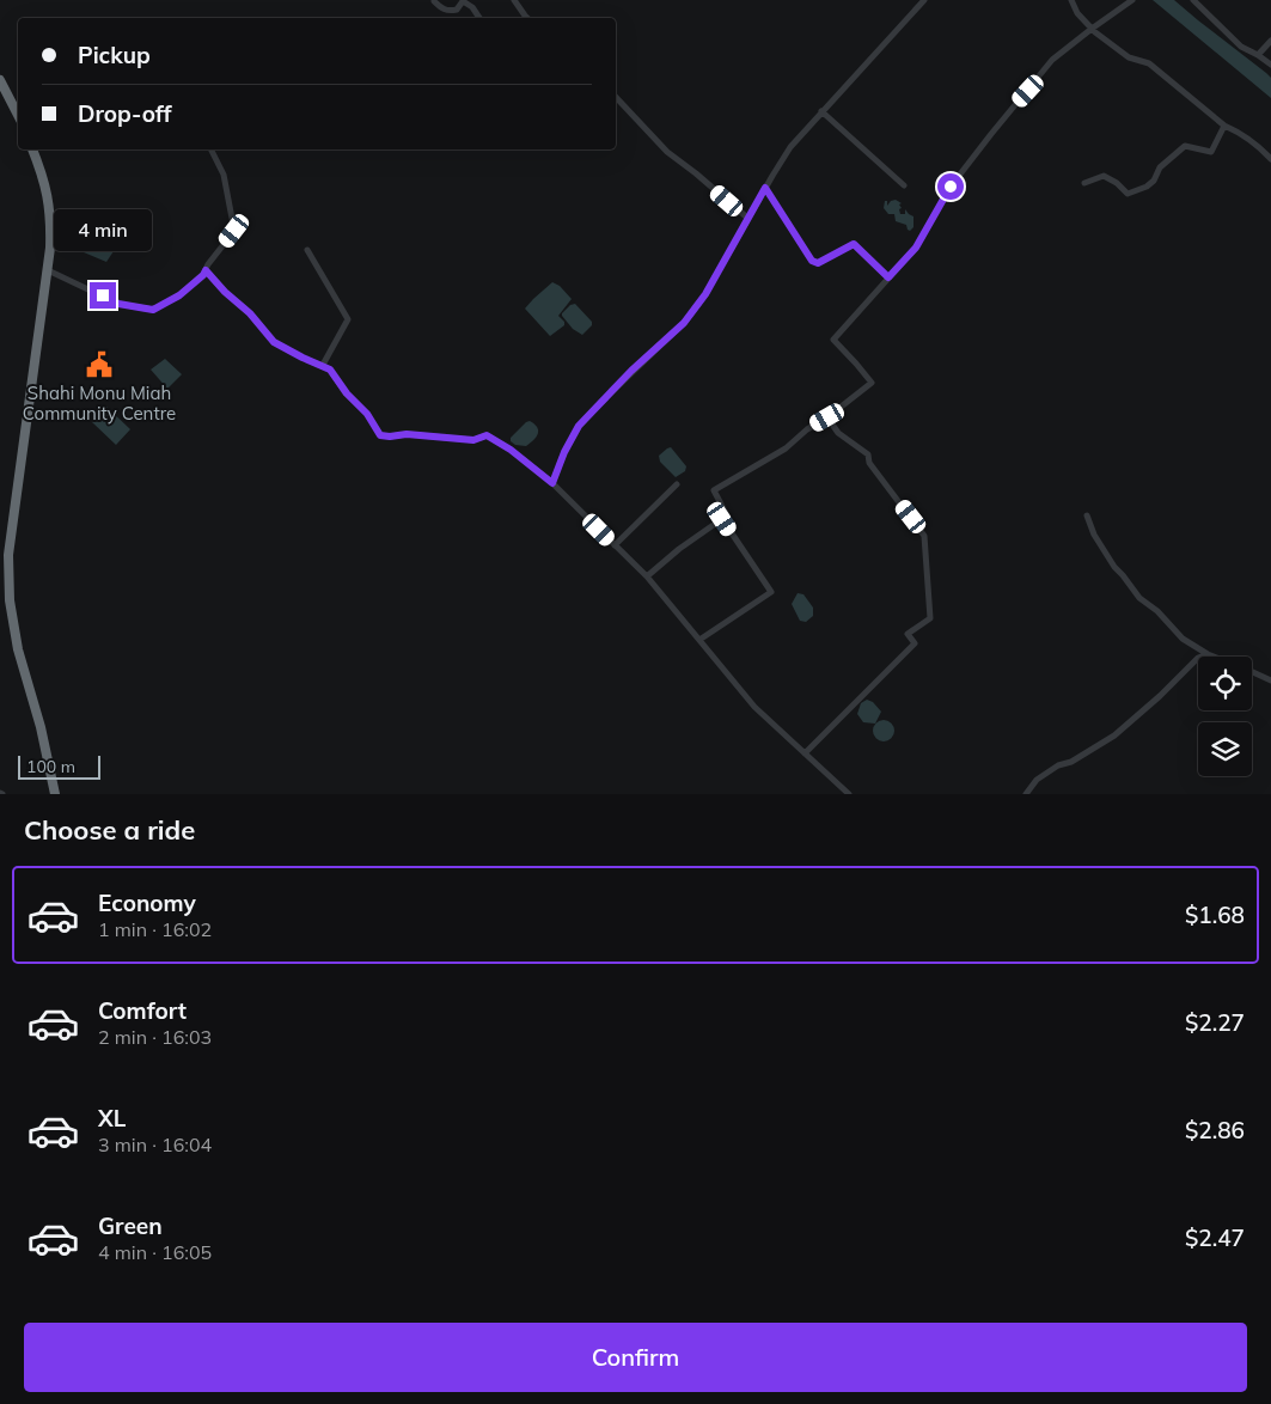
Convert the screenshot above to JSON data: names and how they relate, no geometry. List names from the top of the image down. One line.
{"places":{"public building":["Shahi Monu Miah Community Centre"]},"scale_bar":"100 m","page":{"banner":["Pickup","Drop-off"],"bubble":"4 min","scale":"100 m","heading":"Choose a ride","list":[{"name":"Economy","note":"1 min · 16:02","value":"$1.68"},{"name":"Comfort","note":"2 min · 16:03","value":"$2.27"},{"name":"XL","note":"3 min · 16:04","value":"$2.86"},{"name":"Green","note":"4 min · 16:05","value":"$2.47"}],"buttons":"Confirm"}}
